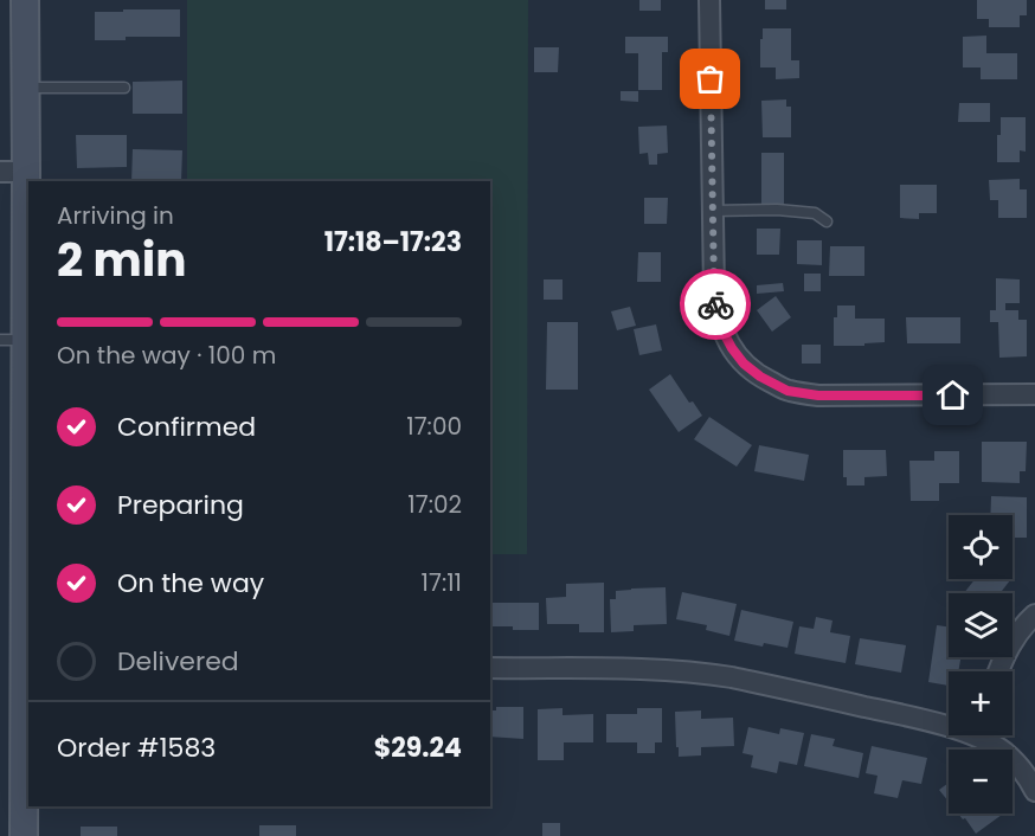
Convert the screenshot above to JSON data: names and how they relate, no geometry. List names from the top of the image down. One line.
{"page":{"heading":["2 min","Arriving in","17:18–17:23"],"panel":["Order #1583","$29.24"],"bar":"On the way · 100 m","list":[["Confirmed","17:00"],["Preparing","17:02"],["On the way","17:11"],"Delivered"],"map_buttons":["+","−"]}}
